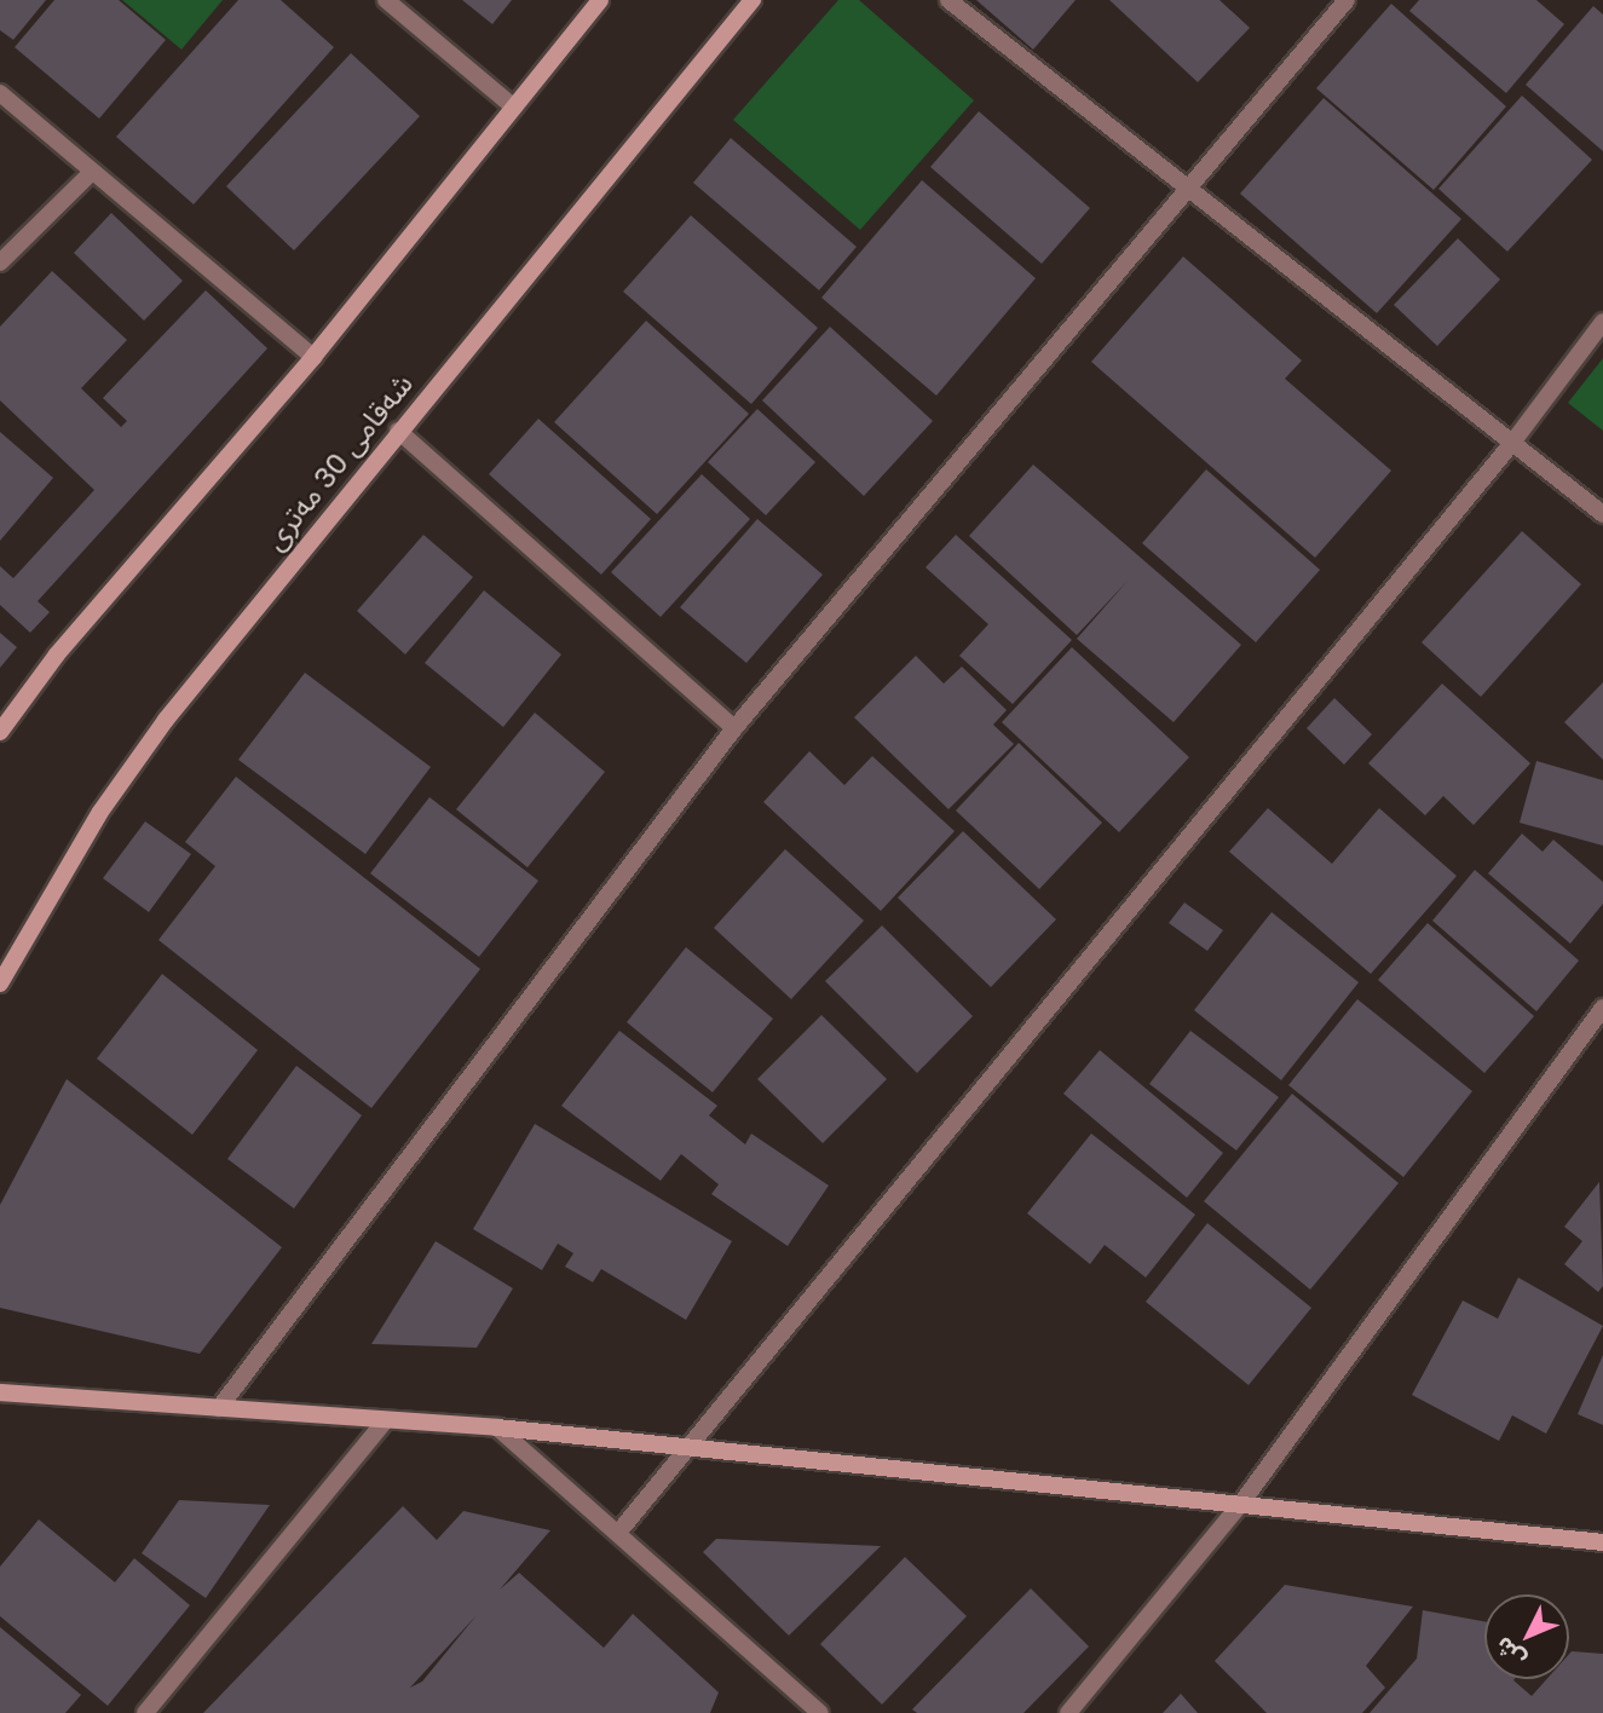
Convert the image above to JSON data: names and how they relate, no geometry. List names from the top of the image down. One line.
{"streets":{"main road":["شەقامی 30 مەتری"]},"north":"bottom left"}
